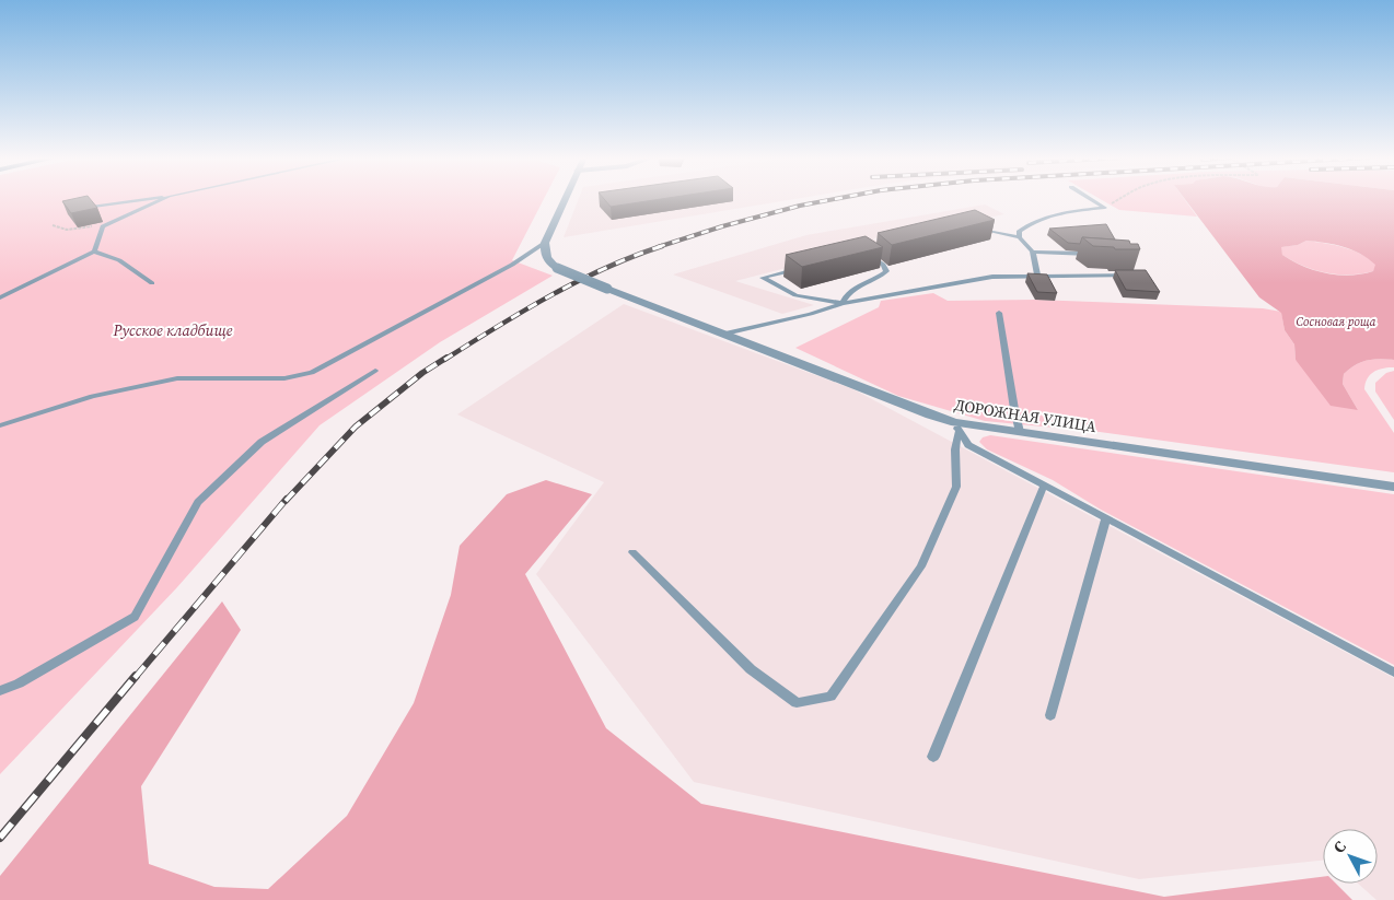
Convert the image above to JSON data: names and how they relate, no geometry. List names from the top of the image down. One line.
{"streets":{"street":["ДОРОЖНАЯ УЛИЦА"]},"parks":["Сосновая роща","Русское кладбище"],"north":"top left"}
